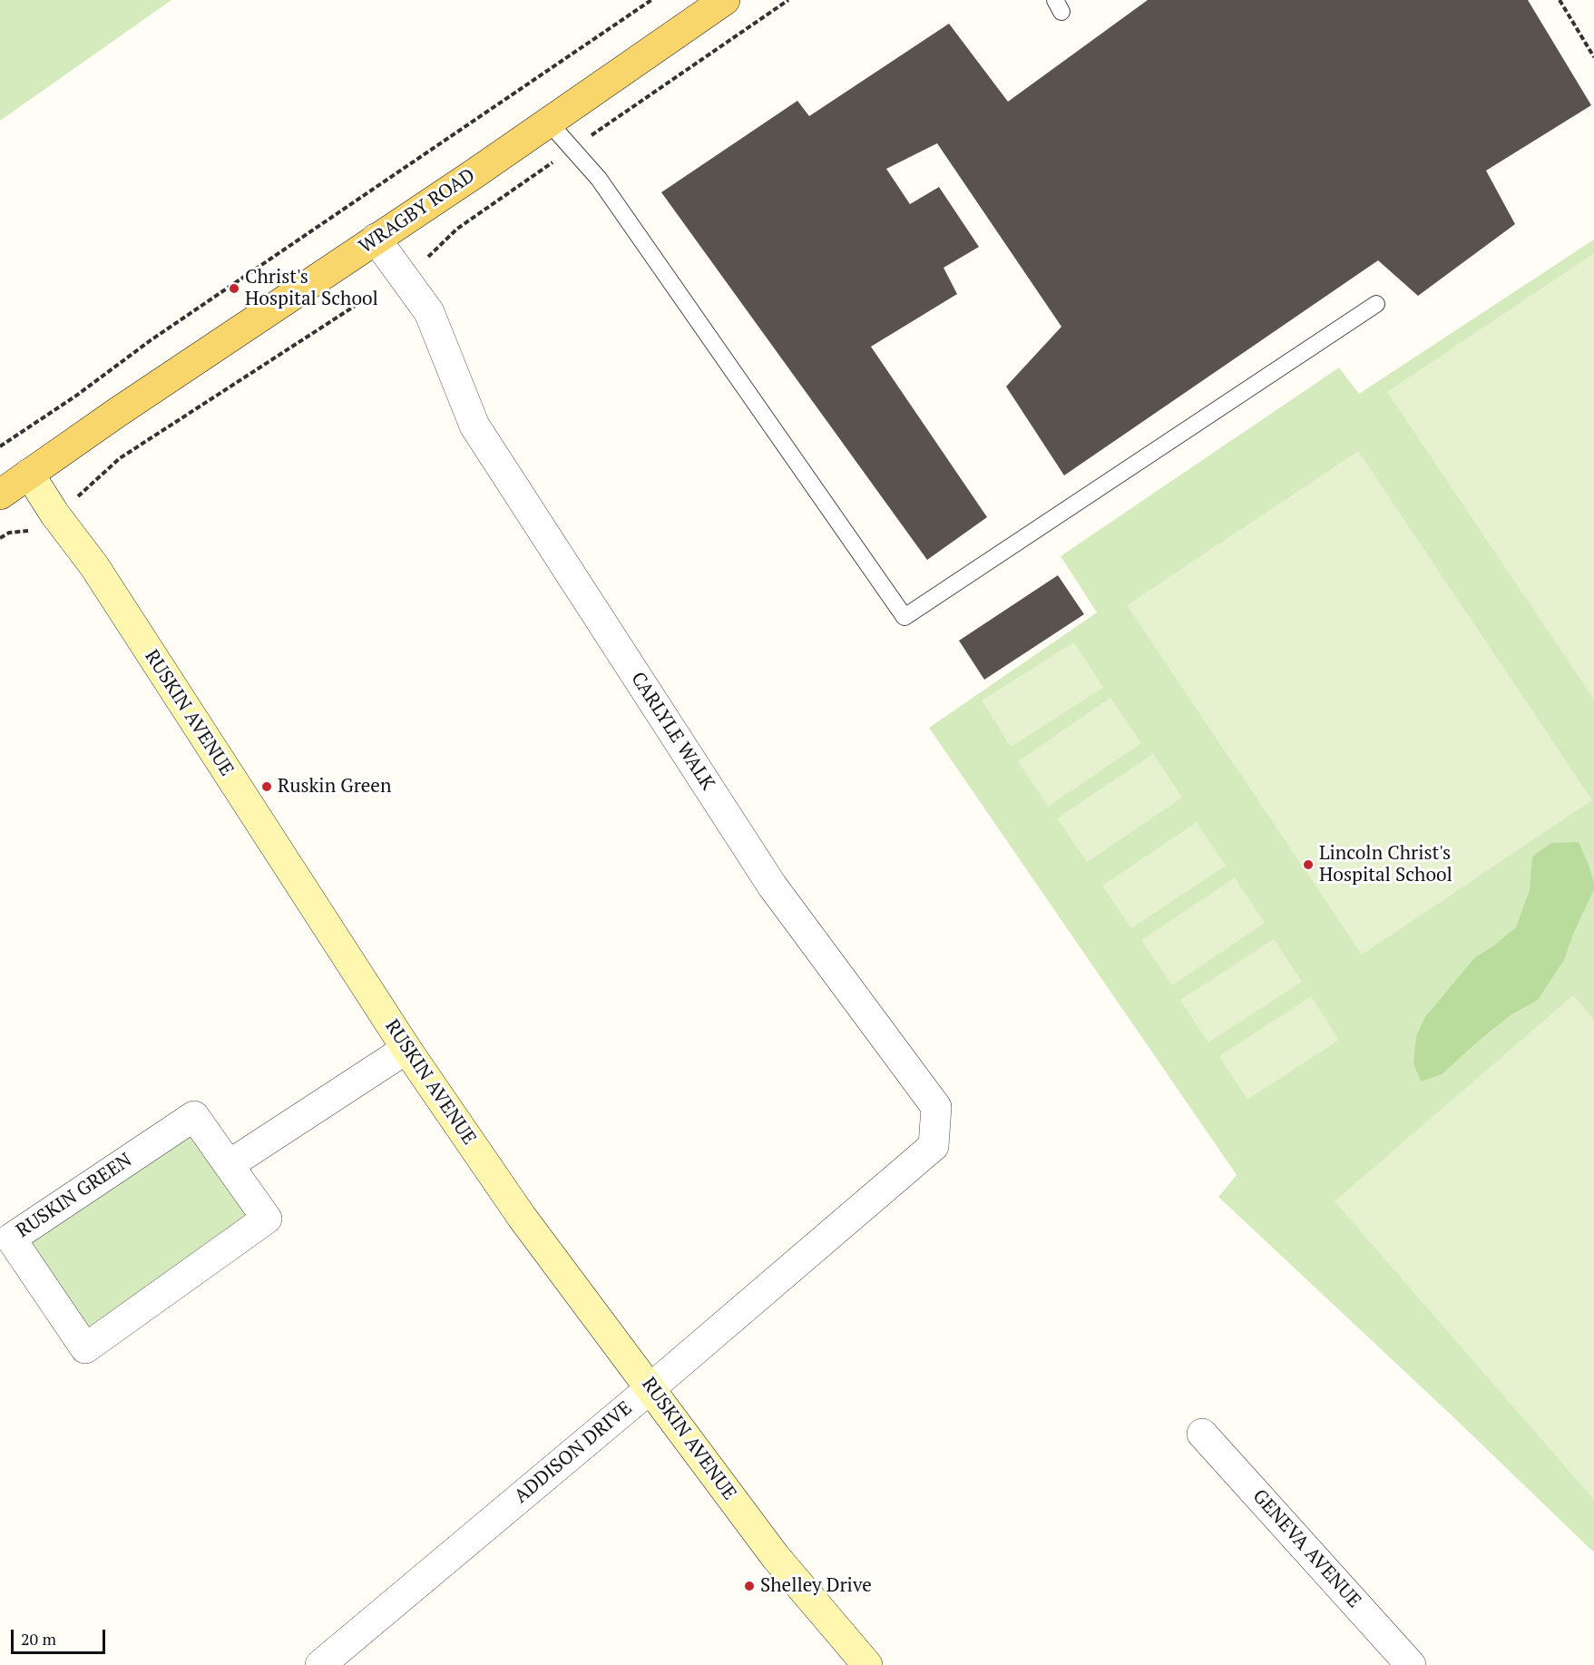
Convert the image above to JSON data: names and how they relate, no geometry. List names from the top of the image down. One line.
{"streets":{"main road":["WRAGBY ROAD","RUSKIN AVENUE"],"street":["CARLYLE WALK","RUSKIN GREEN","ADDISON DRIVE","GENEVA AVENUE"]},"crossings":[["WRAGBY ROAD","RUSKIN AVENUE"],["WRAGBY ROAD","CARLYLE WALK"],["RUSKIN AVENUE","ADDISON DRIVE"],["CARLYLE WALK","ADDISON DRIVE"]],"places":["Christ's Hospital School","Ruskin Green","Lincoln Christ's Hospital School","Shelley Drive"],"scale_bar":"20 m"}
